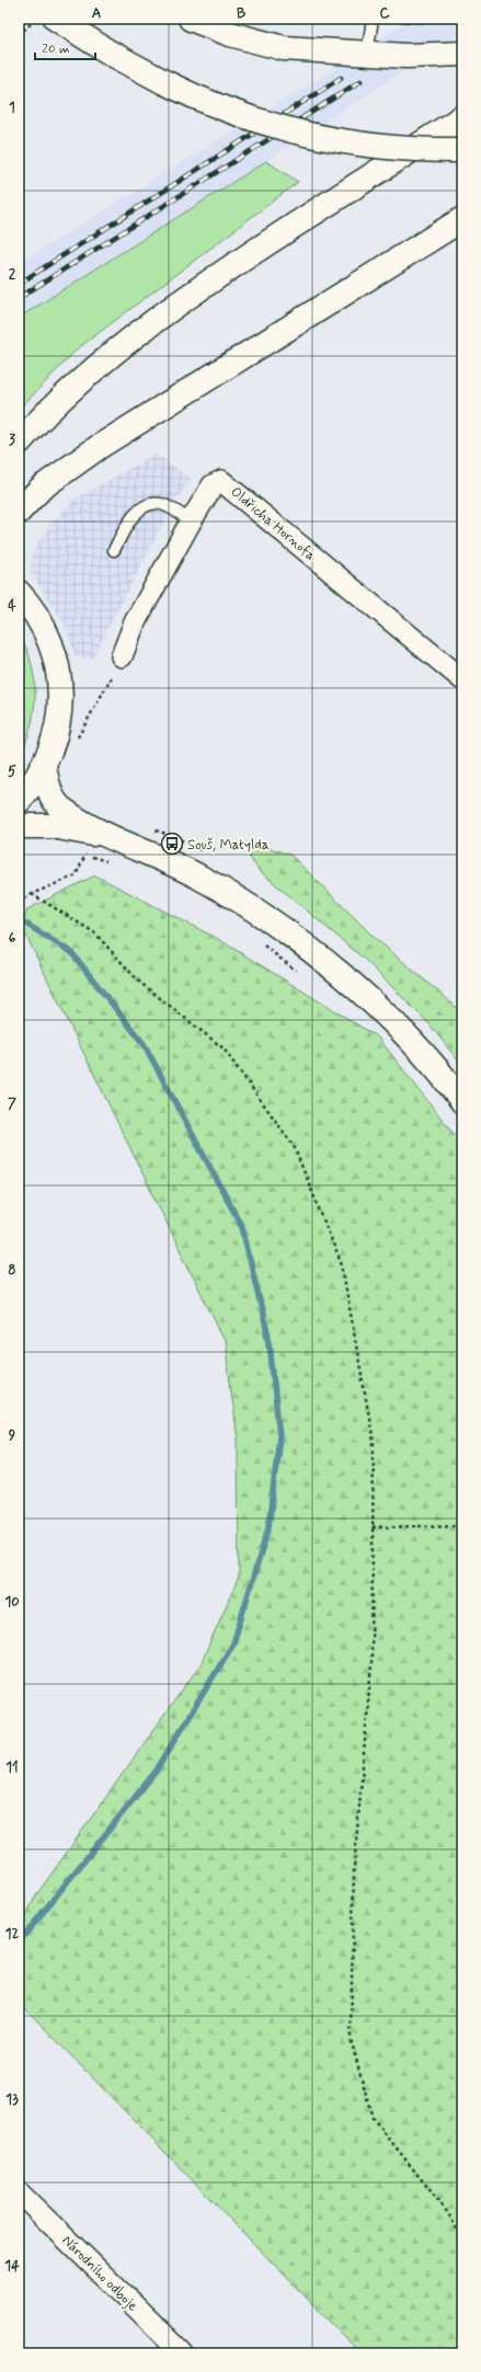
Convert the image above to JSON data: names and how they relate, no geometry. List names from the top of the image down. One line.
{"streets":{"street":["Oldřicha Hornofa","Národního odboje"]},"places":{"bus stop":["Souš, Matylda"]},"scale_bar":"20 m","grid":{"columns":["A","B","C"],"rows":["1","2","3","4","5","6","7","8","9","10","11","12","13","14"]}}
